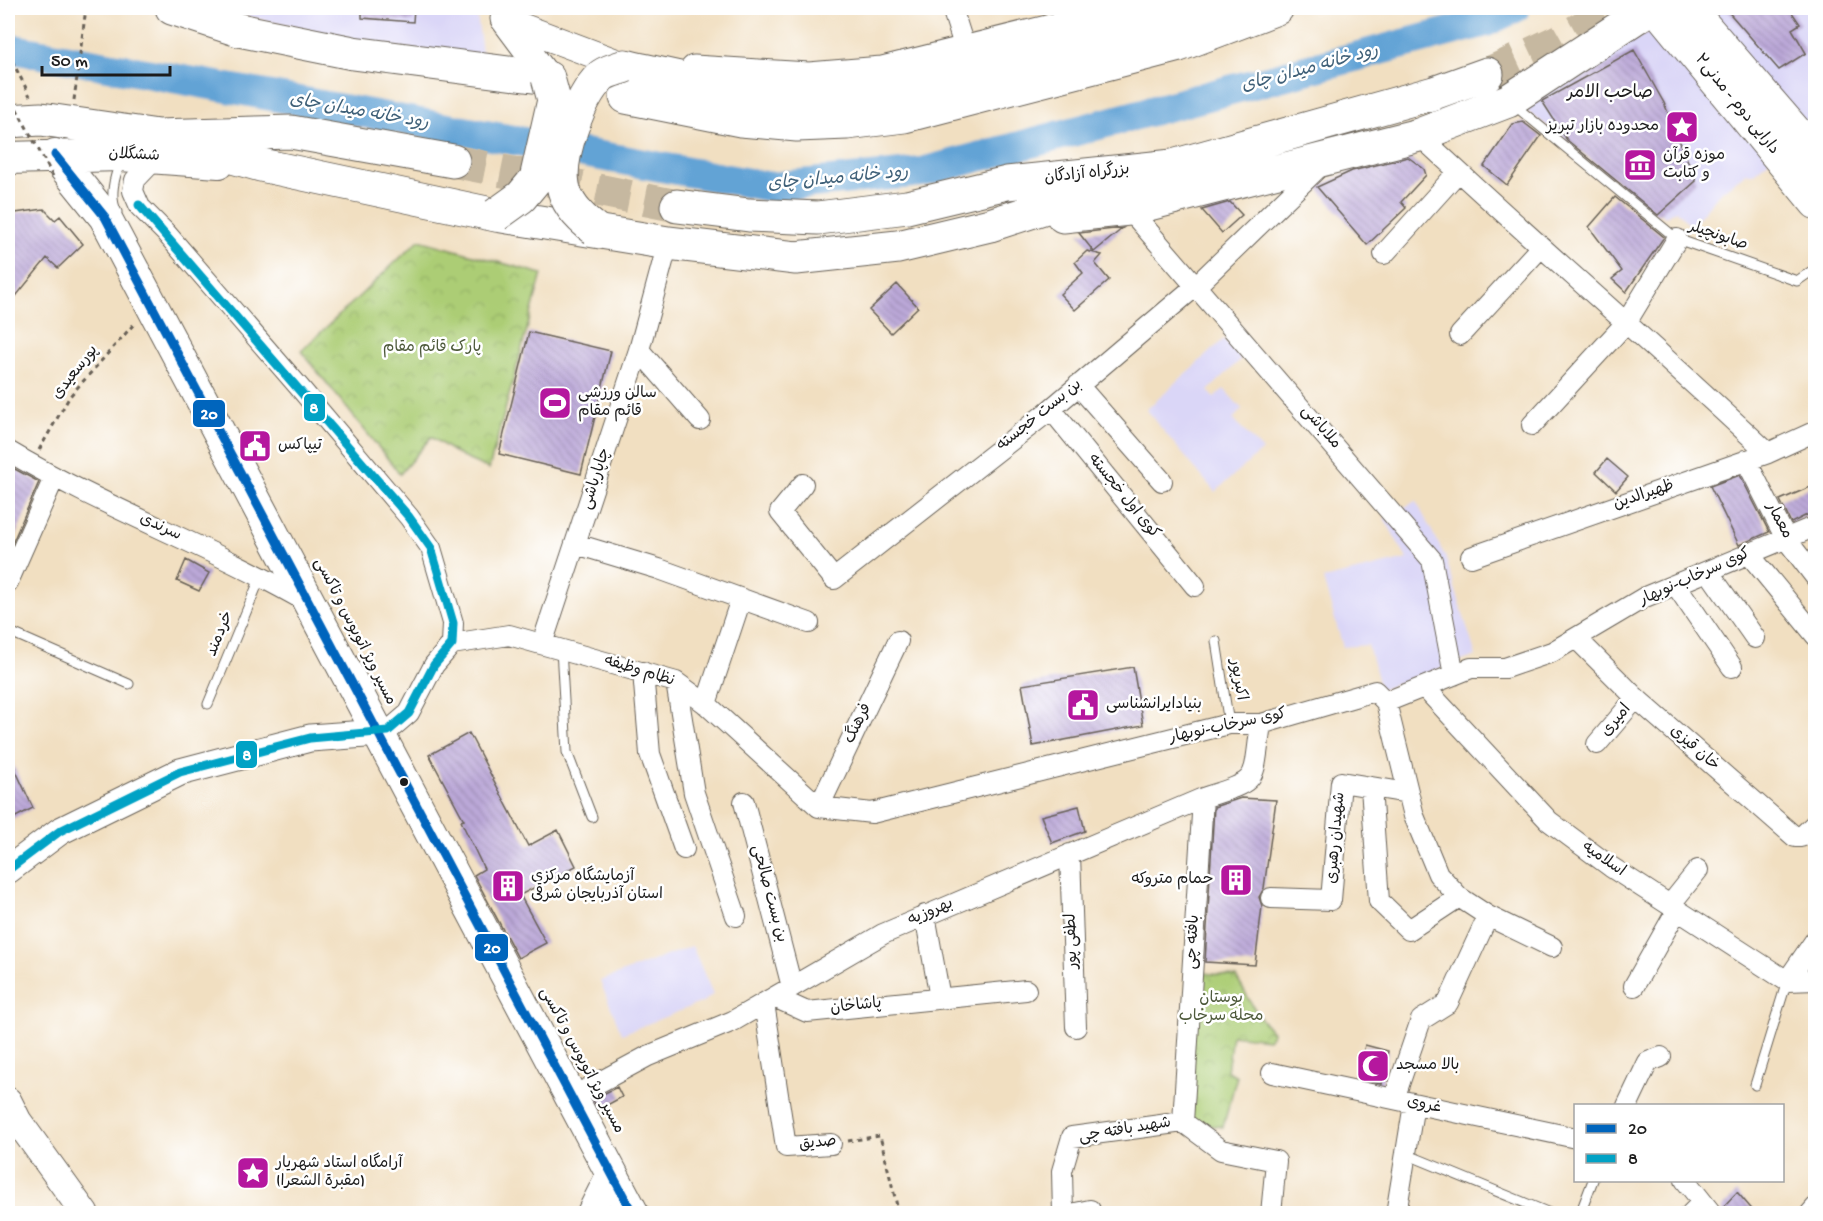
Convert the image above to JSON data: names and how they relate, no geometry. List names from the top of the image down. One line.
{"streets":{"highway":["بزرگراه آزادگان"],"main road":["دارایی دوم - مدنی۲","ششگلان"],"street":["بن بست خجسته","ملاباشی","چاپارباشی","ظهیرالدین","کوی اول خجسته","معمار","سرندی","کوی سرخاب-نوبهار","نظام وظیفه","امیری","فرهنگ","خان قیزی","شهیدان رهبری","اسلامیه","بن بست صالحی","بهروزیه","لطفی پور","بافته چی","پاشاخان","غروی","شهید بافته چی","صدیق"],"lane":["صابونچیلر","مسیر ویژ اتوبوس و تاکسی","خردمند","اکبرپور"],"path":["پورسعیدی"]},"crossings":[["پورسعیدی","سرندی"],["بن بست خجسته","ملاباشی"],["بن بست خجسته","کوی اول خجسته"],["ملاباشی","کوی سرخاب-نوبهار"],["چاپارباشی","نظام وظیفه"],["ظهیرالدین","معمار"],["معمار","کوی سرخاب-نوبهار"],["سرندی","خردمند"],["کوی سرخاب-نوبهار","نظام وظیفه"],["کوی سرخاب-نوبهار","اکبرپور"],["کوی سرخاب-نوبهار","فرهنگ"],["کوی سرخاب-نوبهار","خان قیزی"],["کوی سرخاب-نوبهار","اسلامیه"],["کوی سرخاب-نوبهار","بهروزیه"],["مسیر ویژ اتوبوس و تاکسی","بهروزیه"],["نظام وظیفه","فرهنگ"],["امیری","خان قیزی"],["بن بست صالحی","بهروزیه"],["بهروزیه","لطفی پور"],["بهروزیه","بافته چی"],["بهروزیه","پاشاخان"],["بهروزیه","صدیق"],["بافته چی","شهید بافته چی"],["پاشاخان","صدیق"]],"districts":["صاحب الامر"],"water":["رود خانه میدان چای"],"parks":["پارک قائم مقام","بوستان محله سرخاب"],"places":{"place":["محدوده بازار تبریز","آرامگاه استاد شهریار (مقبرة الشعرا)"],"museum":["موزه قرآن و کتابت"],"sports":["سالن ورزشی قائم مقام"],"public building":["تیپاکس","بنیادایرانشناسی"],"building":["حمام متروکه","آزمایشگاه مرکزی استان آذربایجان شرقی"],"mosque":["بالا مسجد"]},"lines":["transit line 20","transit line 8"],"legend":["20","8"],"scale_bar":"50 m"}
